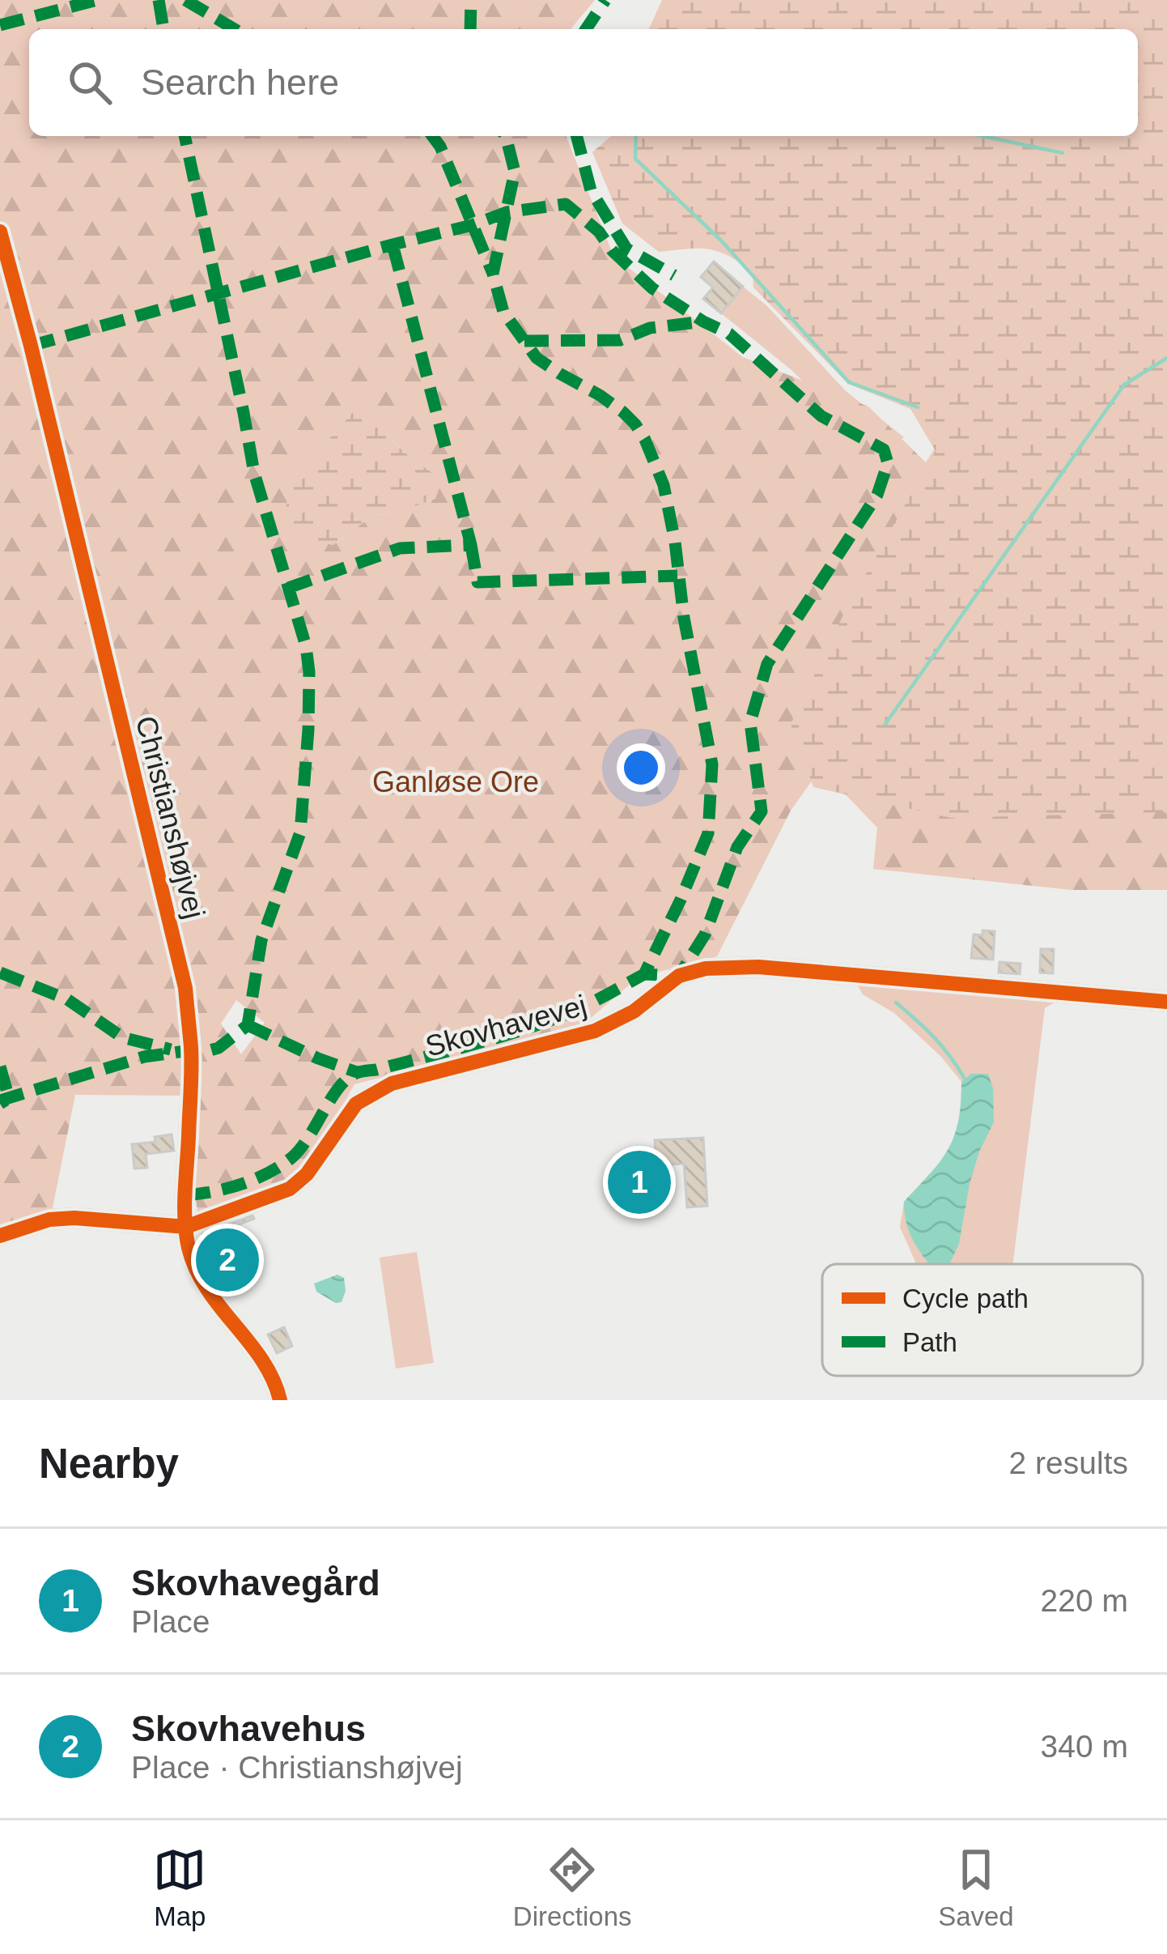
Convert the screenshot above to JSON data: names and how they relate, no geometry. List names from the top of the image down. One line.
{"streets":{"street":["Christianshøjvej","Skovhavevej"]},"crossings":[["Christianshøjvej","Skovhavevej"]],"parks":["Ganløse Ore"],"legend":["Cycle path","Path"],"page":{"search":"Search here","pins":["1","2"],"heading":["Nearby","2 results"],"list":[{"mark":"1","name":"Skovhavegård","note":"Place","value":"220 m"},{"mark":"2","name":"Skovhavehus","note":"Place · Christianshøjvej","value":"340 m"}],"nav":["Map","Directions","Saved"]}}
